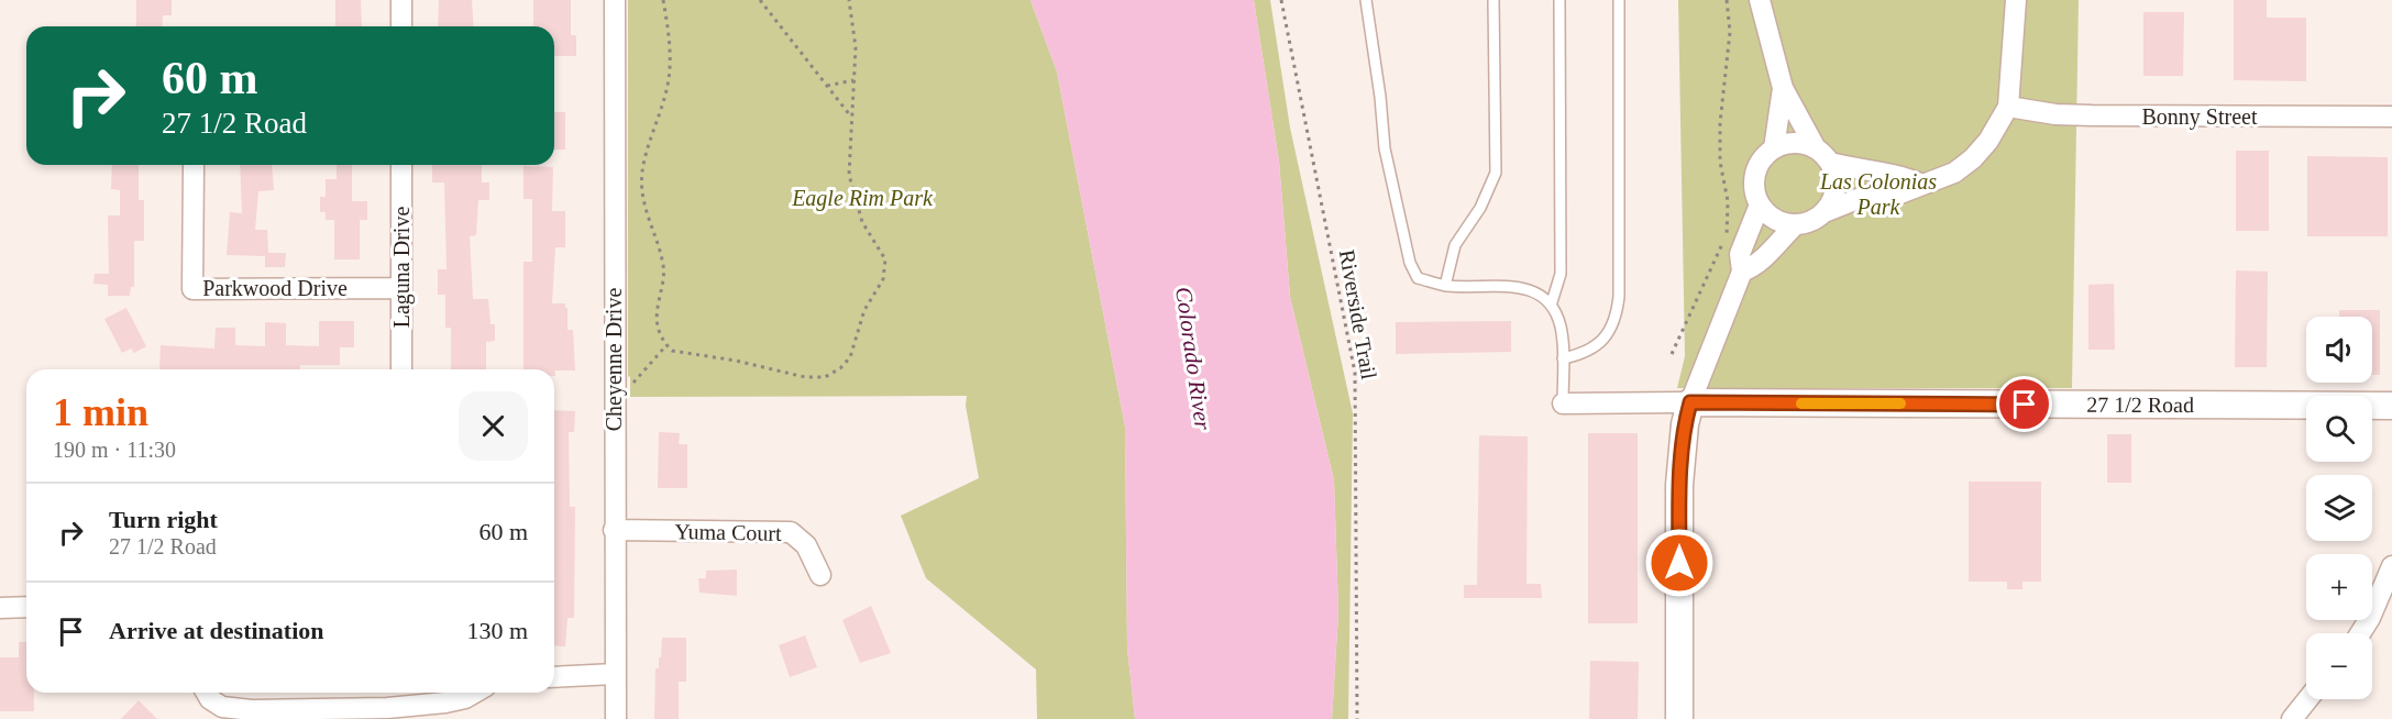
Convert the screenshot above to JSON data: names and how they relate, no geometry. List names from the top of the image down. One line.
{"streets":{"street":["Bonny Street","Laguna Drive","Parkwood Drive","Cheyenne Drive","27 1/2 Road","Yuma Court"],"path":["Riverside Trail"]},"crossings":[["Laguna Drive","Parkwood Drive"],["Cheyenne Drive","Yuma Court"]],"water":["Colorado River"],"parks":["Las Colonias Park","Eagle Rim Park"],"page":{"turn":["60 m","27 1/2 Road"],"map_buttons":["+","−"],"heading":["1 min","190 m · 11:30"],"list":[{"name":"Turn right","note":"27 1/2 Road","value":"60 m"},{"name":"Arrive at destination","value":"130 m"}]}}
